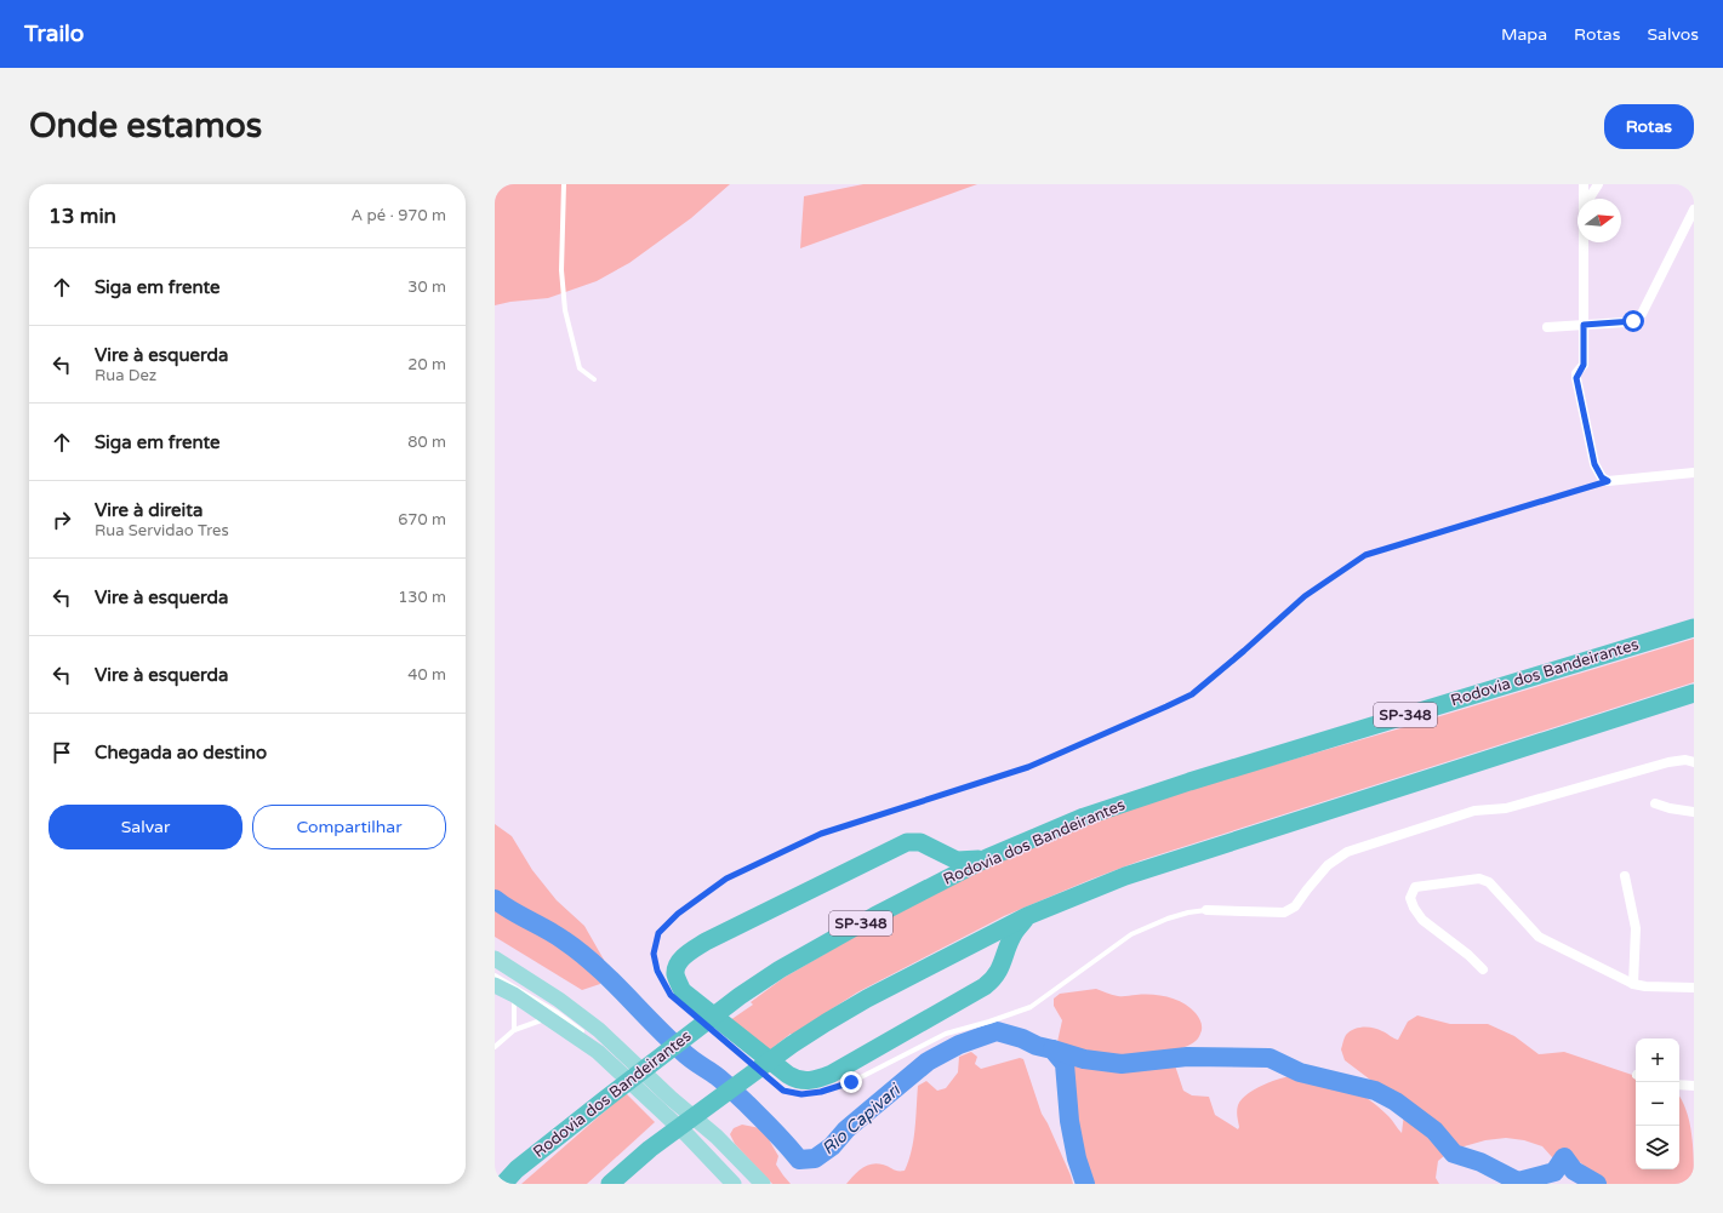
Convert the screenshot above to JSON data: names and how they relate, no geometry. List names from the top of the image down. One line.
{"streets":{"highway":["Rodovia dos Bandeirantes","SP-348"]},"water":["Rio Capivari"],"north":"right","page":{"header":"Trailo","nav":["Mapa","Rotas","Salvos"],"buttons":["Rotas",["Salvar","Compartilhar"]],"title":"Onde estamos","heading":["13 min","A pé · 970 m"],"list":[["Siga em frente","30 m"],["Vire à esquerda","Rua Dez","20 m"],["Siga em frente","80 m"],["Vire à direita","Rua Servidao Tres","670 m"],["Vire à esquerda","130 m"],["Vire à esquerda","40 m"],"Chegada ao destino"],"map_buttons":["+","−"]}}
